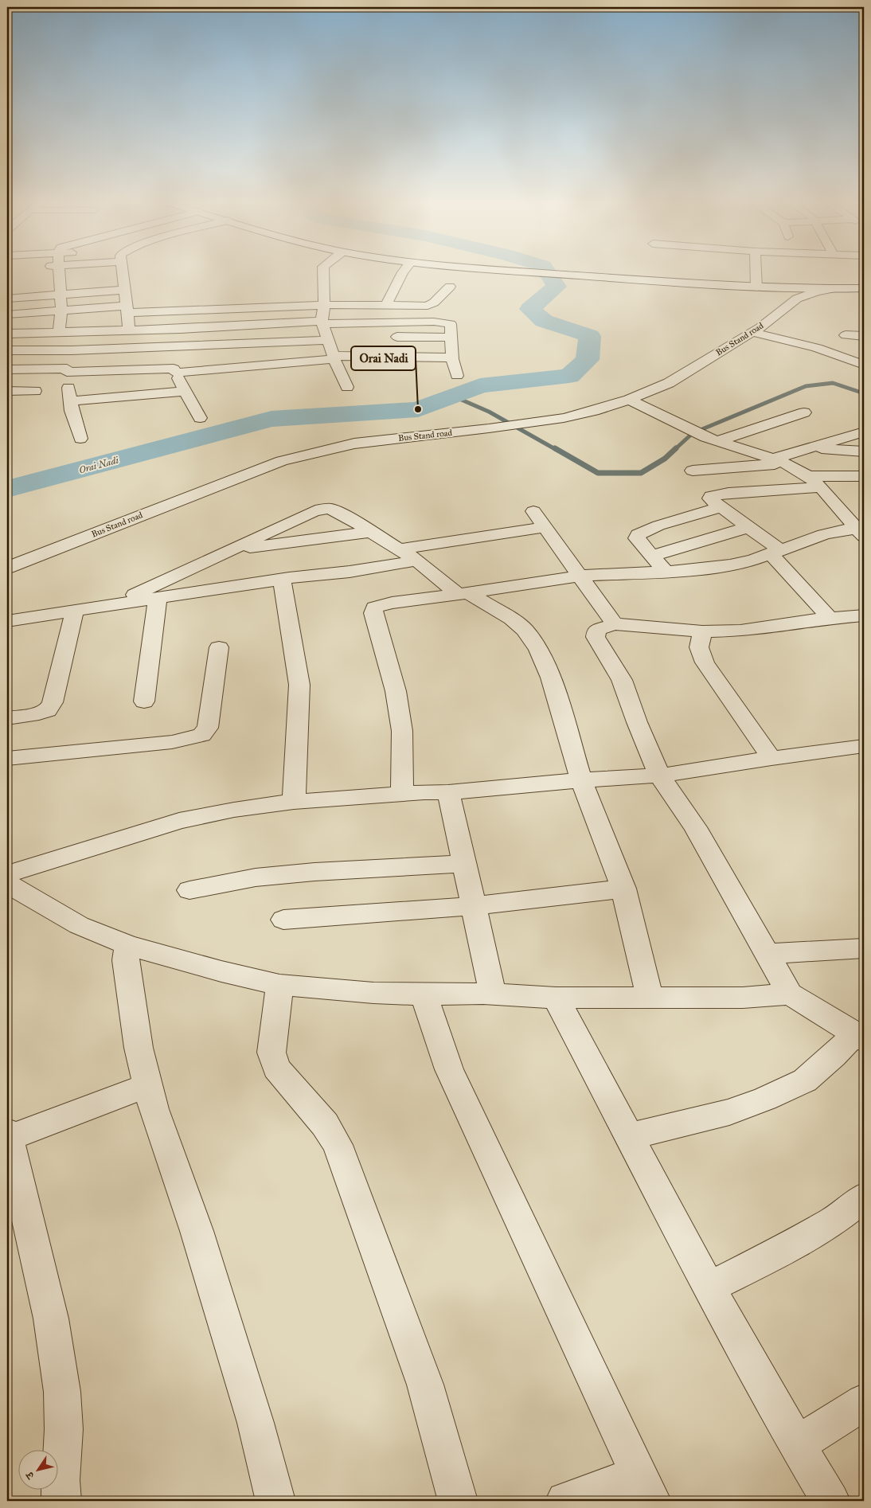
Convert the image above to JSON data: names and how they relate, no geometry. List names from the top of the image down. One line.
{"streets":{"street":["Bus Stand road"]},"water":["Orai Nadi"],"places":["Orai Nadi"],"north":"bottom left"}
